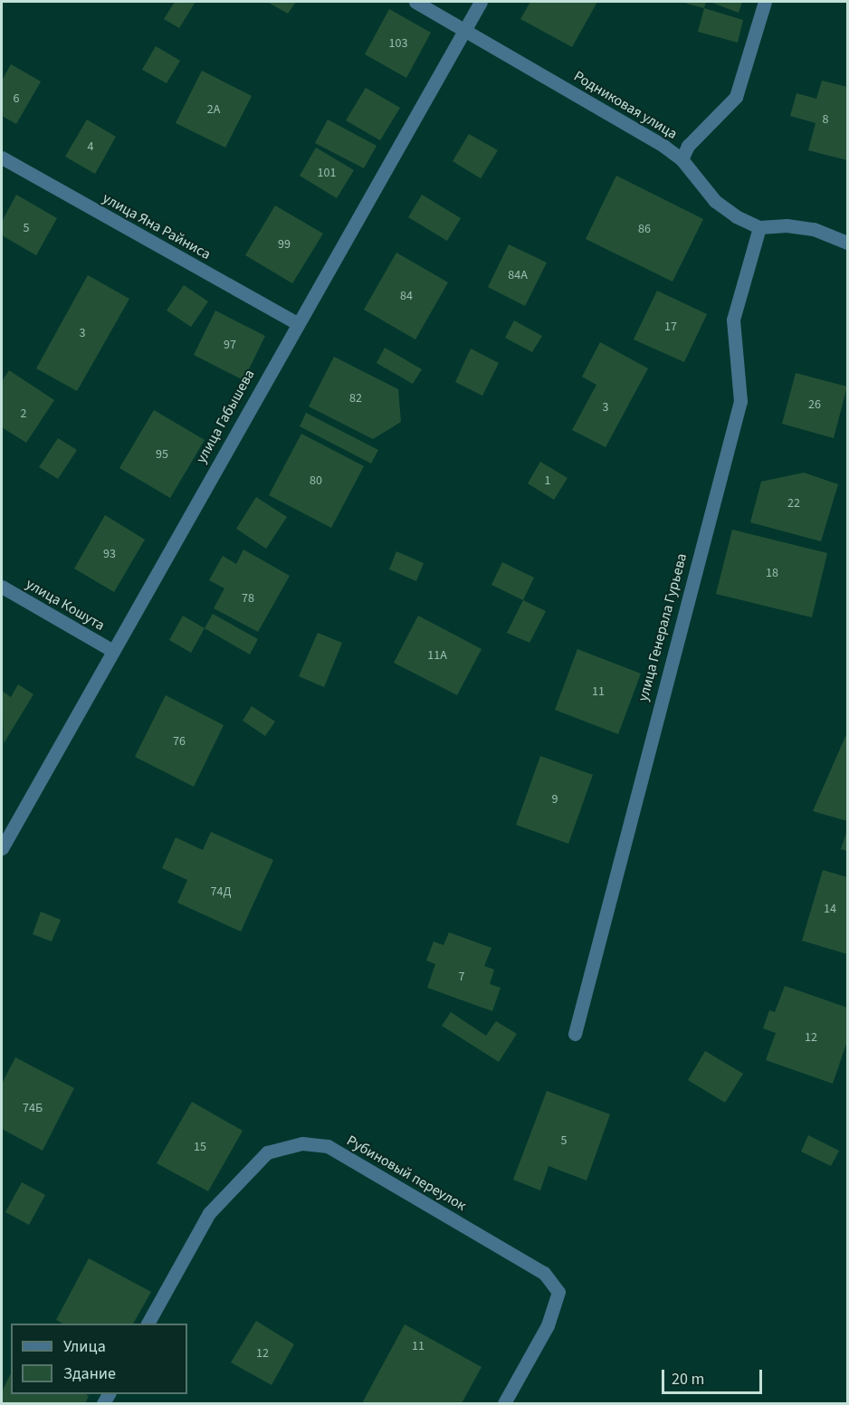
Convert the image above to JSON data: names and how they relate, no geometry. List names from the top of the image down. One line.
{"streets":{"street":["Родниковая улица","улица Яна Райниса","улица Габышева","улица Кошута","улица Генерала Гурьева","Рубиновый переулок"]},"crossings":[["Родниковая улица","улица Габышева"],["Родниковая улица","улица Генерала Гурьева"],["улица Яна Райниса","улица Габышева"],["улица Габышева","улица Кошута"]],"house_numbers":["103","6","2А","8","4","101","5","86","99","84А","84","17","3","97","82","26","3","2","95","80","1","22","93","18","78","11А","11","76","9","74Д","14","7","12","74Б","5","15","11","12"],"legend":["Улица","Здание"],"scale_bar":"20 m"}
